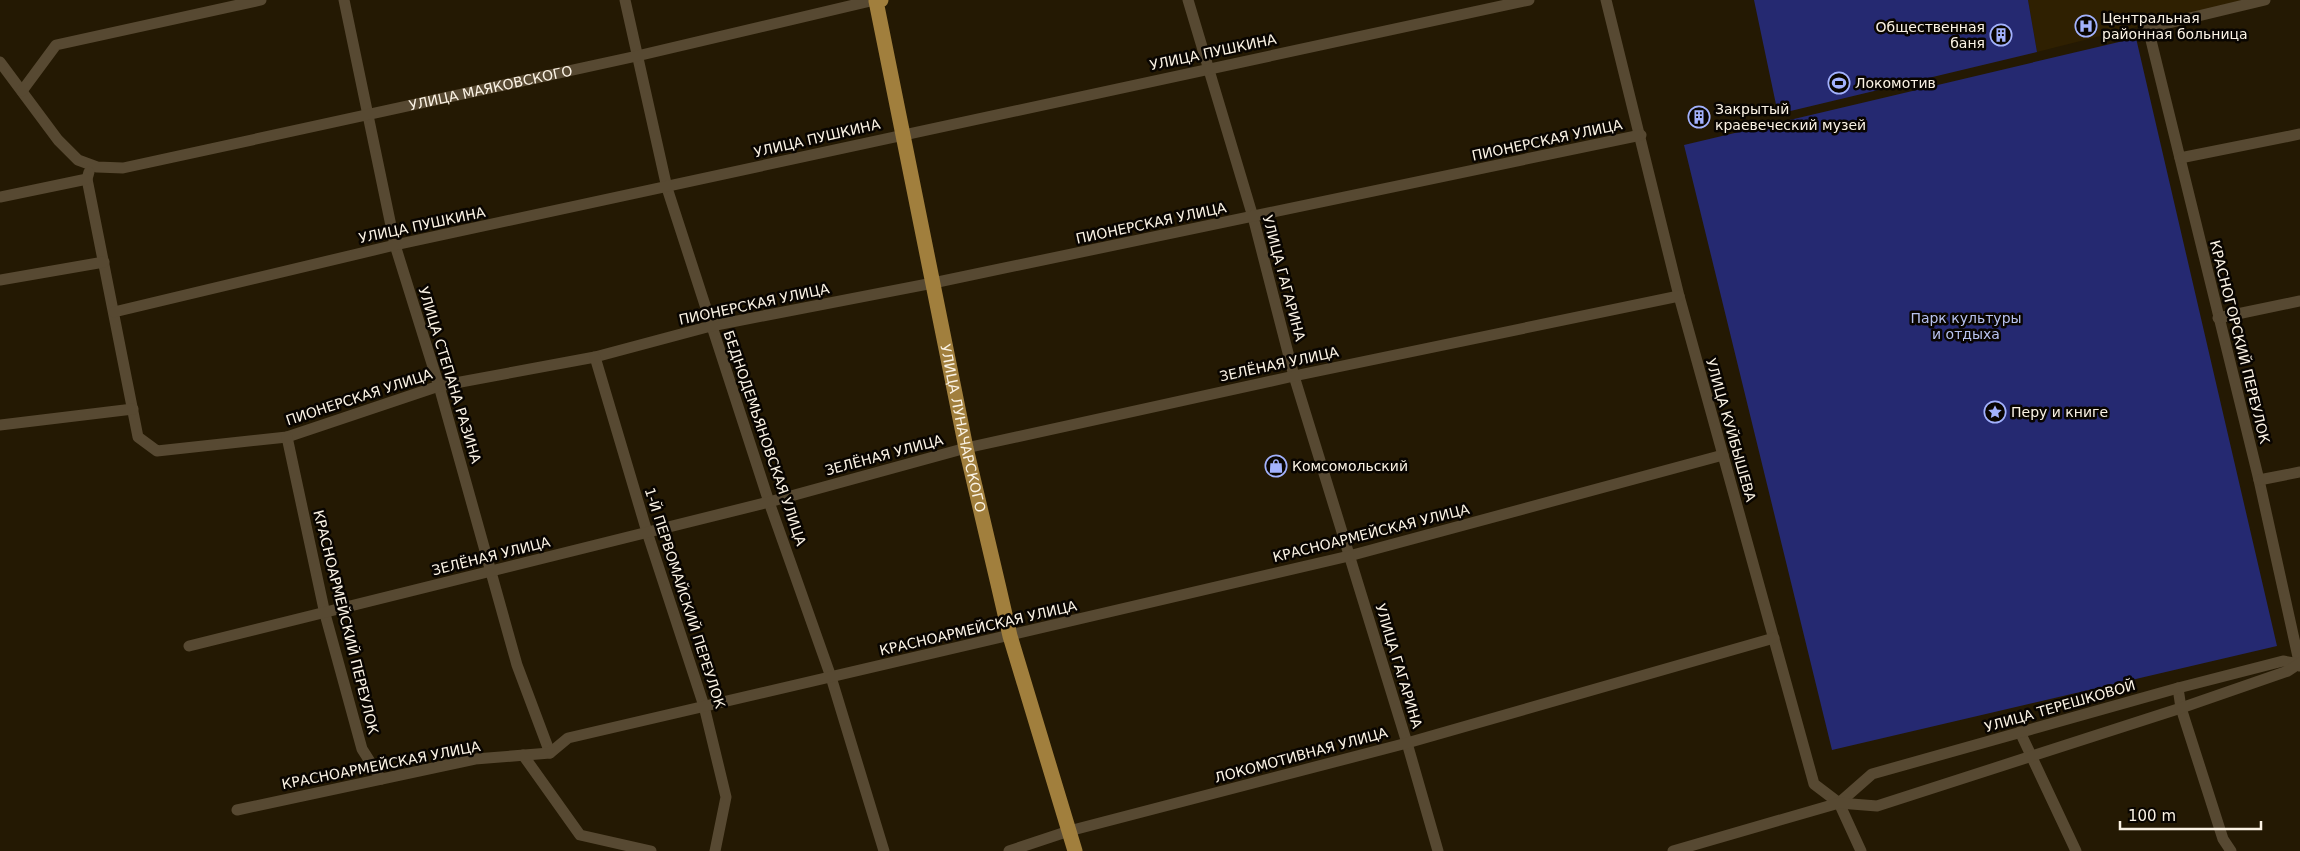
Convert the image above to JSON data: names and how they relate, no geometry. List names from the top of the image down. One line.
{"streets":{"main road":["УЛИЦА ЛУНАЧАРСКОГО"],"street":["УЛИЦА ПУШКИНА","УЛИЦА МАЯКОВСКОГО","ПИОНЕРСКАЯ УЛИЦА","УЛИЦА ГАГАРИНА","КРАСНОГОРСКИЙ ПЕРЕУЛОК","ЗЕЛЁНАЯ УЛИЦА","УЛИЦА СТЕПАНА РАЗИНА","УЛИЦА КУЙБЫШЕВА","БЕДНОДЕМЬЯНОВСКАЯ УЛИЦА","КРАСНОАРМЕЙСКАЯ УЛИЦА","1-Й ПЕРВОМАЙСКИЙ ПЕРЕУЛОК","КРАСНОАРМЕЙСКИЙ ПЕРЕУЛОК","УЛИЦА ТЕРЕШКОВОЙ","ЛОКОМОТИВНАЯ УЛИЦА"]},"crossings":[["УЛИЦА ПУШКИНА","ПИОНЕРСКАЯ УЛИЦА"],["УЛИЦА ПУШКИНА","УЛИЦА ГАГАРИНА"],["УЛИЦА ПУШКИНА","УЛИЦА СТЕПАНА РАЗИНА"],["УЛИЦА ПУШКИНА","УЛИЦА ЛУНАЧАРСКОГО"],["УЛИЦА ПУШКИНА","БЕДНОДЕМЬЯНОВСКАЯ УЛИЦА"],["УЛИЦА МАЯКОВСКОГО","УЛИЦА СТЕПАНА РАЗИНА"],["УЛИЦА МАЯКОВСКОГО","УЛИЦА ЛУНАЧАРСКОГО"],["УЛИЦА МАЯКОВСКОГО","БЕДНОДЕМЬЯНОВСКАЯ УЛИЦА"],["ПИОНЕРСКАЯ УЛИЦА","УЛИЦА ГАГАРИНА"],["ПИОНЕРСКАЯ УЛИЦА","УЛИЦА СТЕПАНА РАЗИНА"],["ПИОНЕРСКАЯ УЛИЦА","УЛИЦА ЛУНАЧАРСКОГО"],["ПИОНЕРСКАЯ УЛИЦА","УЛИЦА КУЙБЫШЕВА"],["ПИОНЕРСКАЯ УЛИЦА","БЕДНОДЕМЬЯНОВСКАЯ УЛИЦА"],["ПИОНЕРСКАЯ УЛИЦА","1-Й ПЕРВОМАЙСКИЙ ПЕРЕУЛОК"],["ПИОНЕРСКАЯ УЛИЦА","КРАСНОАРМЕЙСКИЙ ПЕРЕУЛОК"],["УЛИЦА ГАГАРИНА","ЗЕЛЁНАЯ УЛИЦА"],["УЛИЦА ГАГАРИНА","КРАСНОАРМЕЙСКАЯ УЛИЦА"],["УЛИЦА ГАГАРИНА","ЛОКОМОТИВНАЯ УЛИЦА"],["КРАСНОГОРСКИЙ ПЕРЕУЛОК","УЛИЦА ТЕРЕШКОВОЙ"],["ЗЕЛЁНАЯ УЛИЦА","УЛИЦА СТЕПАНА РАЗИНА"],["ЗЕЛЁНАЯ УЛИЦА","УЛИЦА ЛУНАЧАРСКОГО"],["ЗЕЛЁНАЯ УЛИЦА","УЛИЦА КУЙБЫШЕВА"],["ЗЕЛЁНАЯ УЛИЦА","БЕДНОДЕМЬЯНОВСКАЯ УЛИЦА"],["ЗЕЛЁНАЯ УЛИЦА","1-Й ПЕРВОМАЙСКИЙ ПЕРЕУЛОК"],["ЗЕЛЁНАЯ УЛИЦА","КРАСНОАРМЕЙСКИЙ ПЕРЕУЛОК"],["УЛИЦА СТЕПАНА РАЗИНА","КРАСНОАРМЕЙСКАЯ УЛИЦА"],["УЛИЦА ЛУНАЧАРСКОГО","КРАСНОАРМЕЙСКАЯ УЛИЦА"],["УЛИЦА ЛУНАЧАРСКОГО","ЛОКОМОТИВНАЯ УЛИЦА"],["УЛИЦА КУЙБЫШЕВА","КРАСНОАРМЕЙСКАЯ УЛИЦА"],["УЛИЦА КУЙБЫШЕВА","УЛИЦА ТЕРЕШКОВОЙ"],["УЛИЦА КУЙБЫШЕВА","ЛОКОМОТИВНАЯ УЛИЦА"],["БЕДНОДЕМЬЯНОВСКАЯ УЛИЦА","КРАСНОАРМЕЙСКАЯ УЛИЦА"],["КРАСНОАРМЕЙСКАЯ УЛИЦА","1-Й ПЕРВОМАЙСКИЙ ПЕРЕУЛОК"],["КРАСНОАРМЕЙСКАЯ УЛИЦА","КРАСНОАРМЕЙСКИЙ ПЕРЕУЛОК"]],"parks":["Парк культуры и отдыха"],"places":{"hospital":["Центральная районная больница"],"building":["Общественная баня","Закрытый краевеческий музей"],"sports":["Локомотив"],"place":["Перу и книге"],"shop":["Комсомольский"]},"scale_bar":"100 m"}
